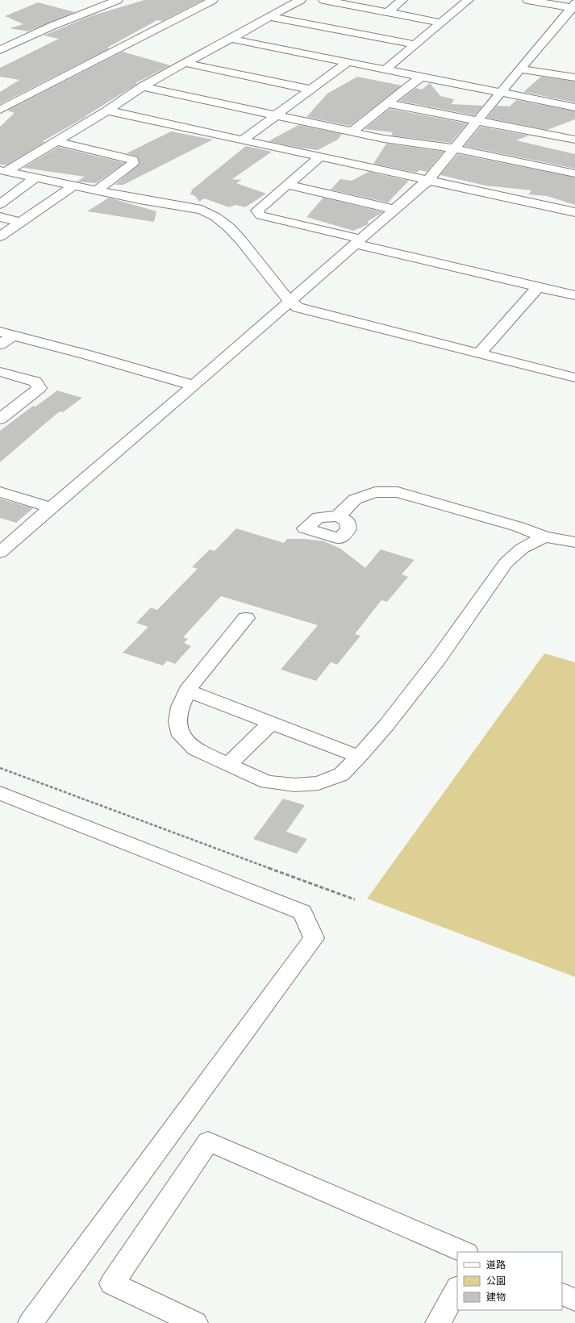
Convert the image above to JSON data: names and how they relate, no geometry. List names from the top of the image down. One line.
{"legend":["道路","公園","建物"]}
